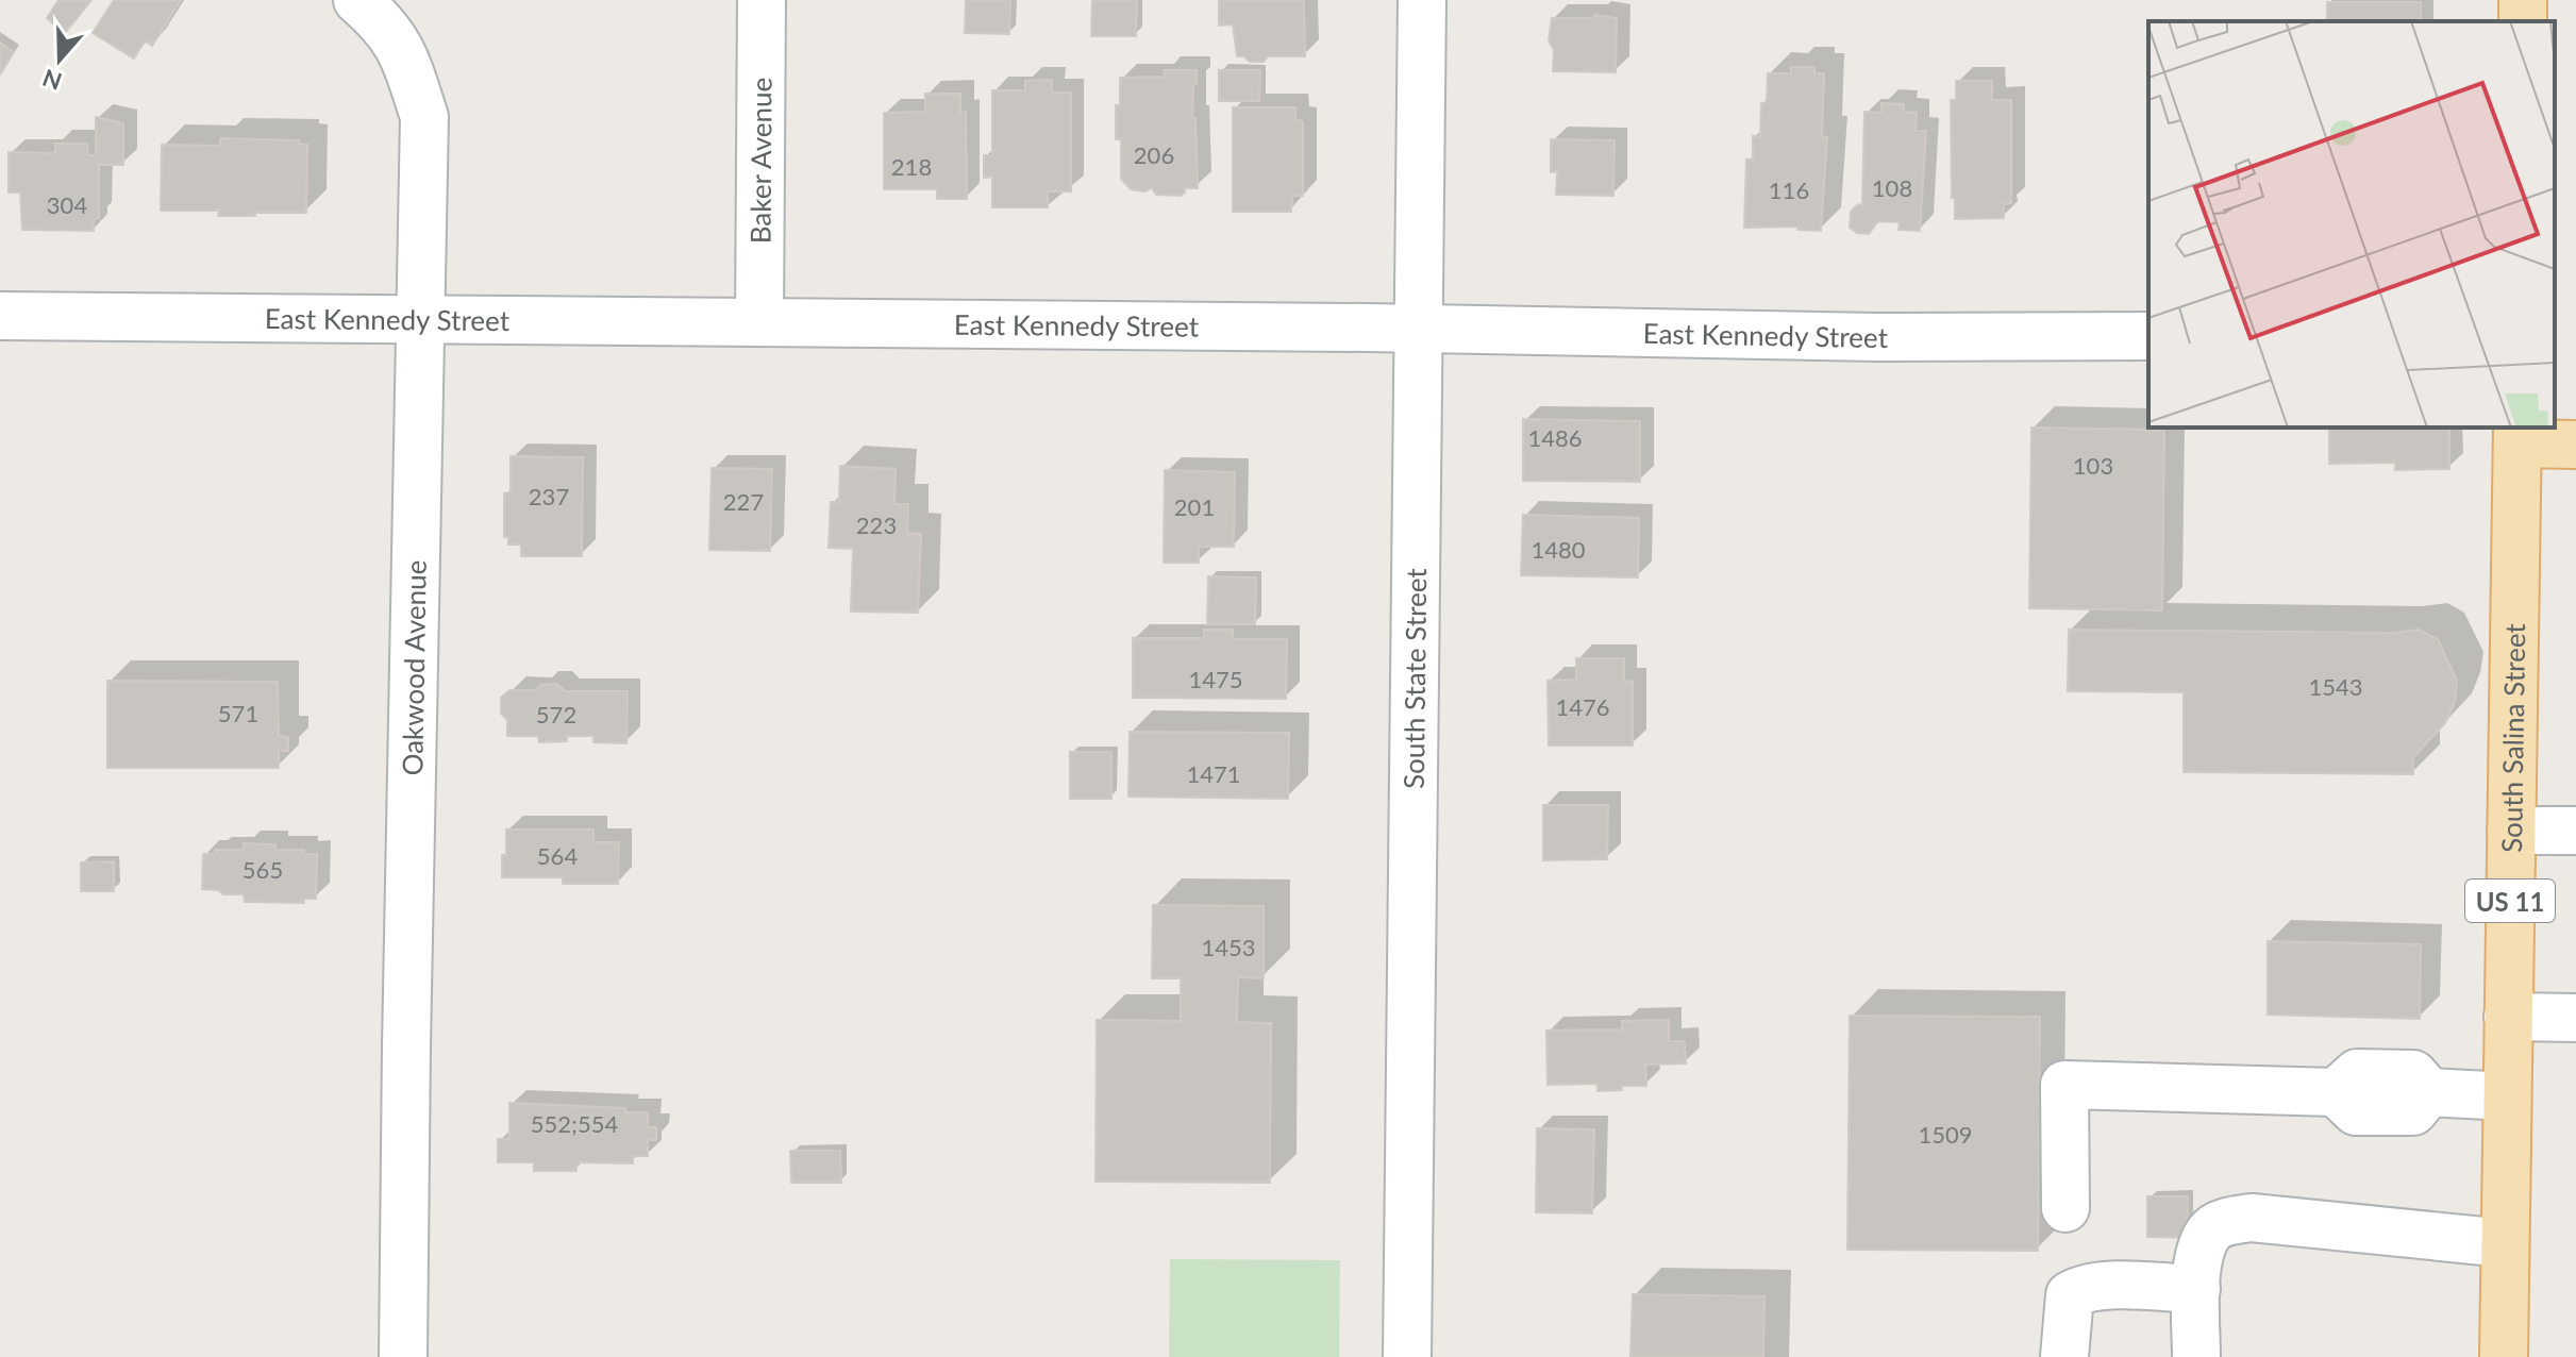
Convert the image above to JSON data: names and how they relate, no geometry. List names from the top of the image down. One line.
{"streets":{"main road":["South Salina Street","US 11"],"street":["Baker Avenue","East Kennedy Street","Oakwood Avenue","South State Street"]},"crossings":[["Baker Avenue","East Kennedy Street"],["East Kennedy Street","Oakwood Avenue"],["East Kennedy Street","South State Street"]],"house_numbers":["206","218","108","116","304","1486","103","237","227","201","223","1480","1475","1543","1476","571","572","1471","564","565","1453","552;554","1509"],"north":"bottom"}
